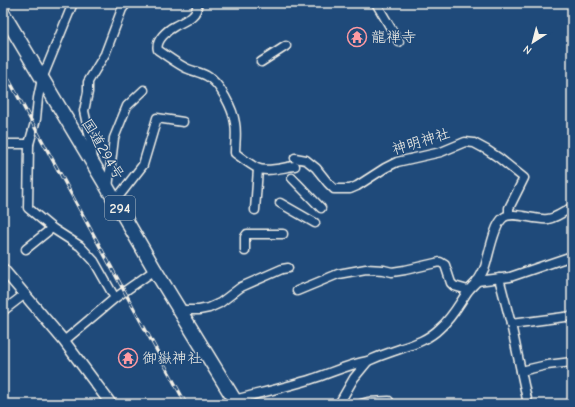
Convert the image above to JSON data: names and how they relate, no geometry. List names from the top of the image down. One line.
{"streets":{"highway":["国道294号","294"],"street":["神明神社"]},"places":{"temple":["龍禅寺","御嶽神社"]},"north":"bottom left"}
